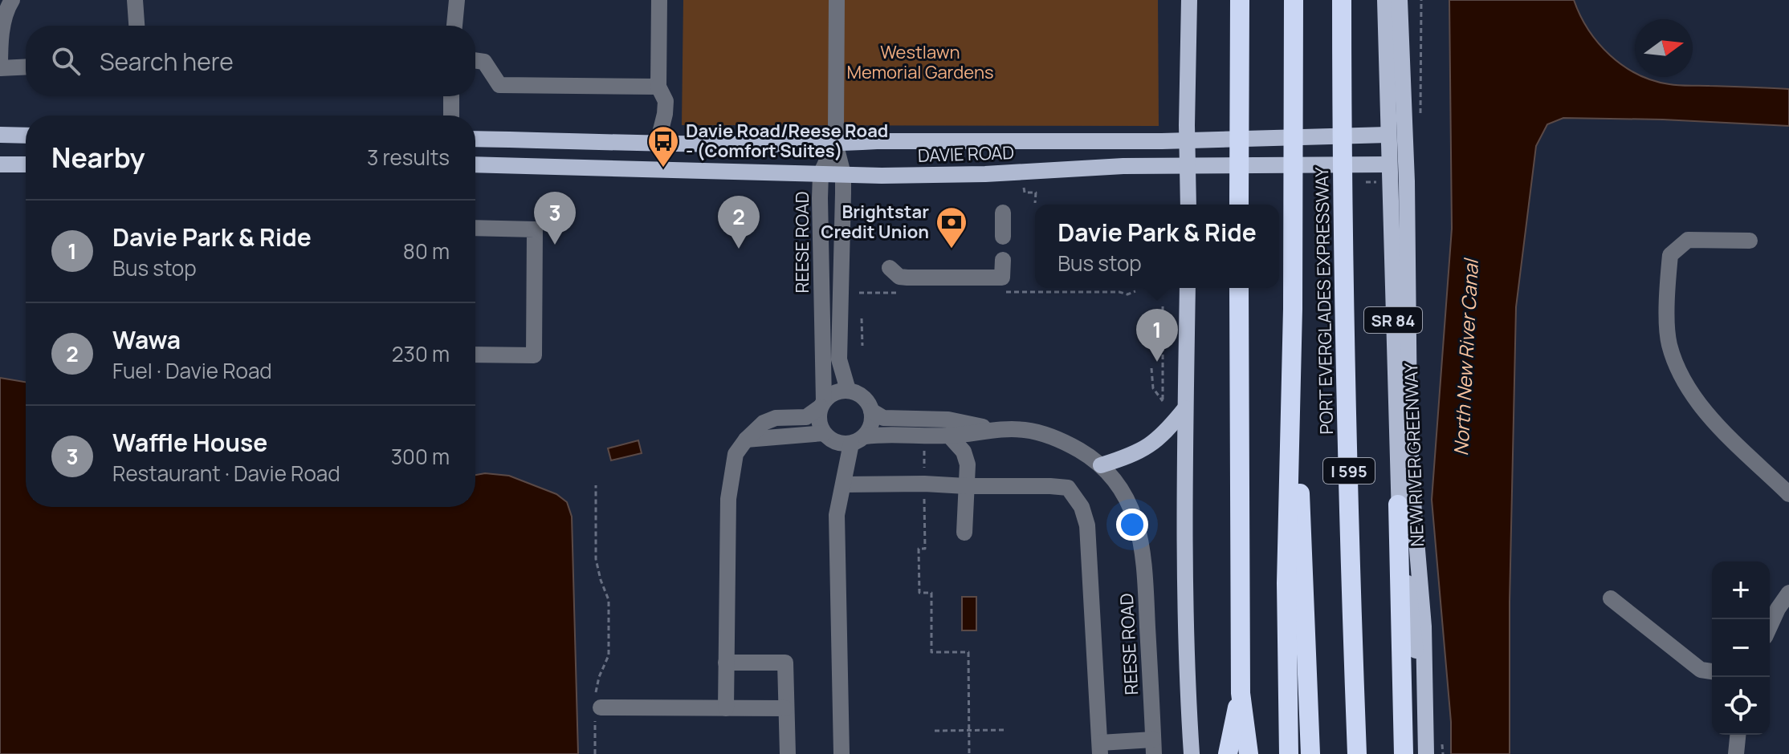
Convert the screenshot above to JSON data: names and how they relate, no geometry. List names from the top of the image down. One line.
{"streets":{"highway":["PORT EVERGLADES EXPRESSWAY","I 595"],"main road":["DAVIE ROAD","SR 84"],"street":["REESE ROAD"]},"crossings":[["DAVIE ROAD","REESE ROAD"],["DAVIE ROAD","SR 84"]],"water":["North New River Canal"],"parks":["Westlawn Memorial Gardens"],"places":{"bus stop":["Davie Road/Reese Road - (Comfort Suites)"],"bank":["Brightstar Credit Union"]},"north":"right","page":{"search":"Search here","heading":["Nearby","3 results"],"pins":["3","2","1"],"list":[{"mark":"1","name":"Davie Park & Ride","note":"Bus stop","value":"80 m"},{"mark":"2","name":"Wawa","note":"Fuel · Davie Road","value":"230 m"},{"mark":"3","name":"Waffle House","note":"Restaurant · Davie Road","value":"300 m"}],"popup":["Davie Park & Ride","Bus stop"],"map_buttons":["+","−"]}}
